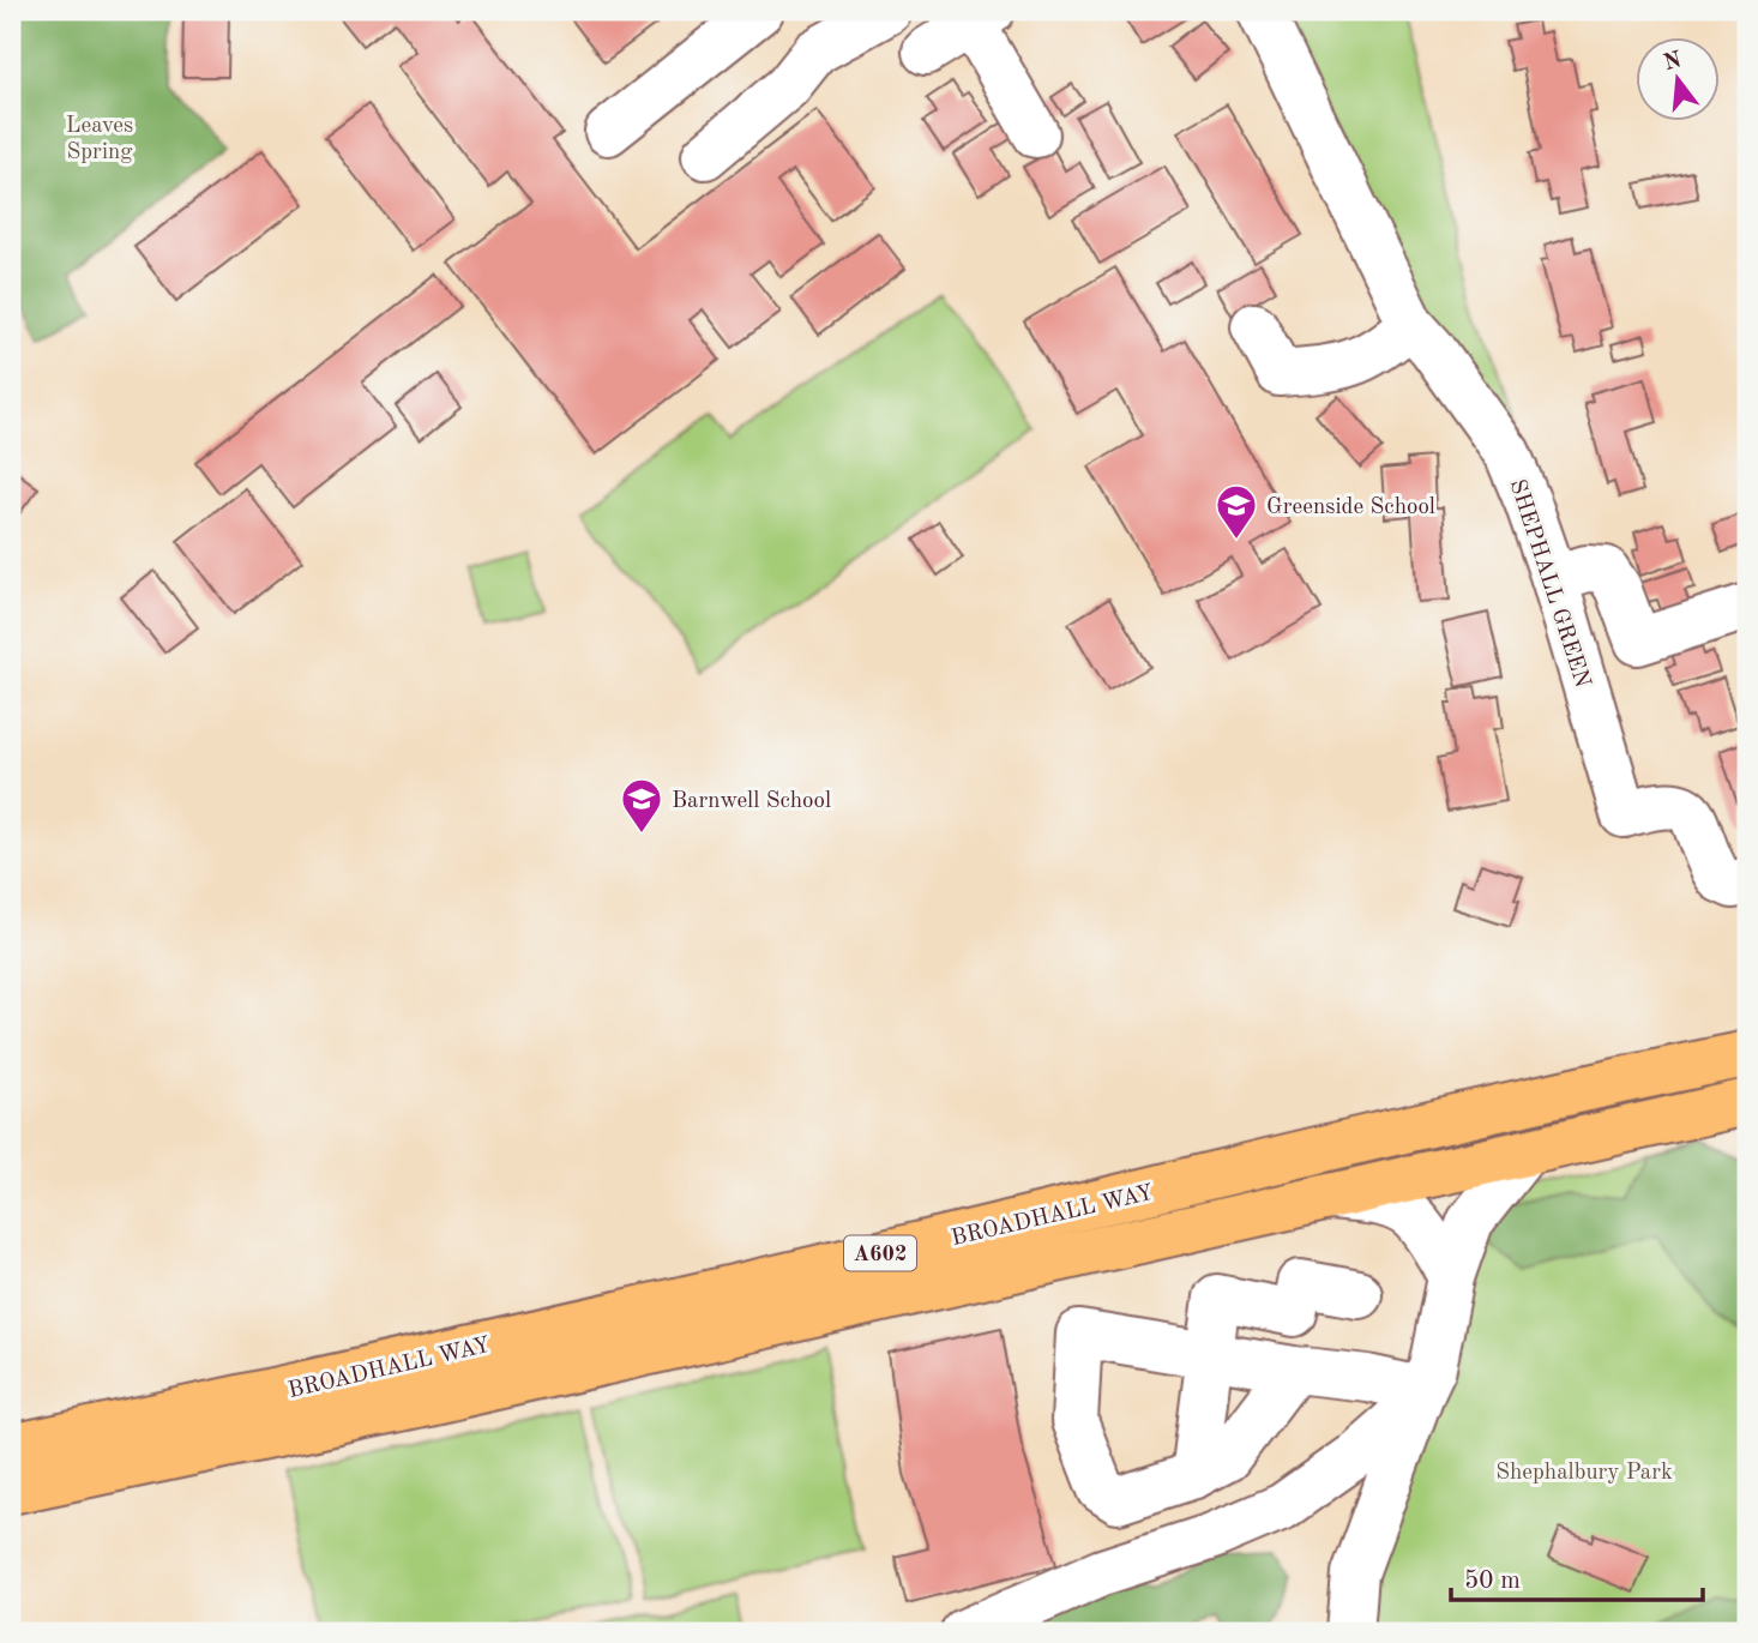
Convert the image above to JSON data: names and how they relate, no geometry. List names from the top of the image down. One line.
{"streets":{"highway":["BROADHALL WAY","A602"],"street":["SHEPHALL GREEN"]},"parks":["Leaves Spring","Shephalbury Park"],"places":{"school or university":["Greenside School","Barnwell School"]},"scale_bar":"50 m","north":"top"}
